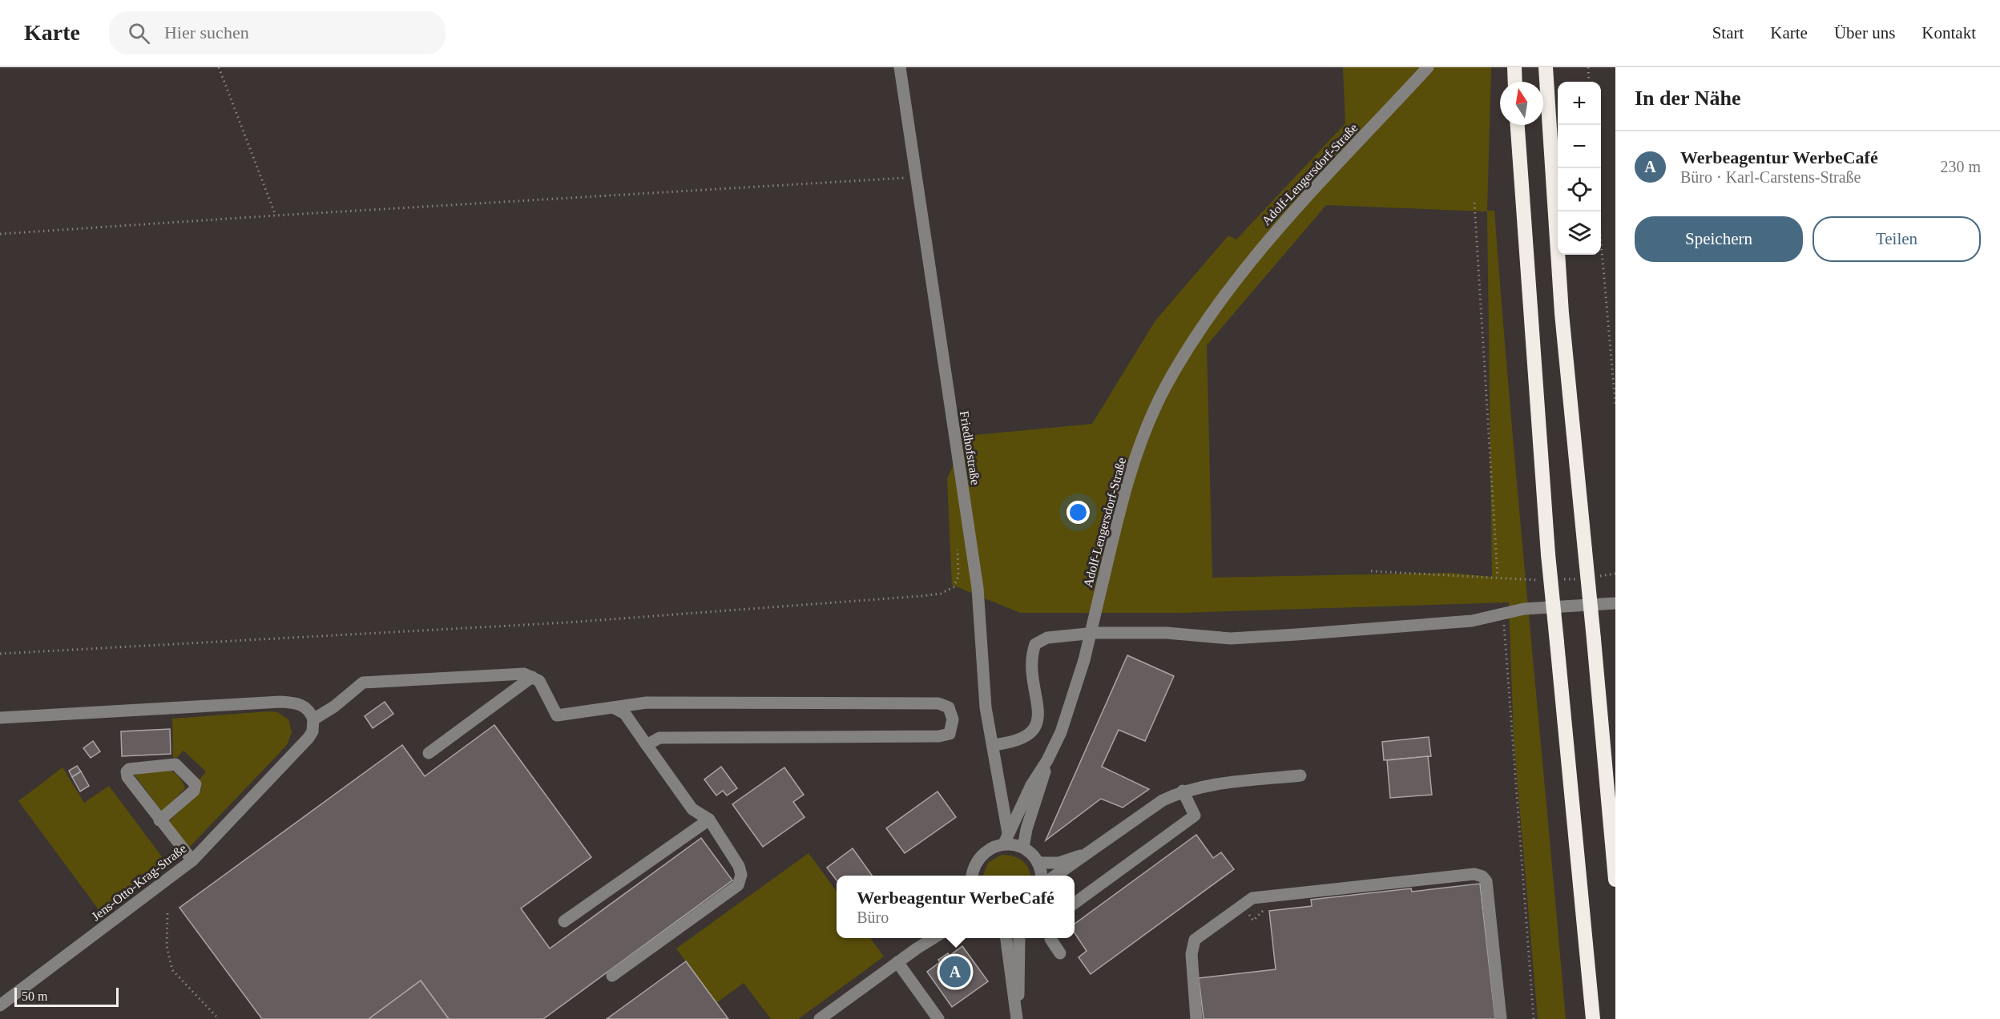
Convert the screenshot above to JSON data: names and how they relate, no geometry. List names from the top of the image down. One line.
{"streets":{"street":["Adolf-Lengersdorf-Straße","Friedhofstraße","Jens-Otto-Krag-Straße"]},"crossings":[["Adolf-Lengersdorf-Straße","Friedhofstraße"]],"scale_bar":"50 m","north":"top","page":{"header":"Karte","search":"Hier suchen","nav":["Start","Karte","Über uns","Kontakt"],"heading":"In der Nähe","map_buttons":["+","−"],"list":[{"mark":"A","name":"Werbeagentur WerbeCafé","note":"Büro · Karl-Carstens-Straße","value":"230 m"}],"buttons":["Speichern","Teilen"],"popup":["Werbeagentur WerbeCafé","Büro"],"pins":"A","scale":"50 m"}}
